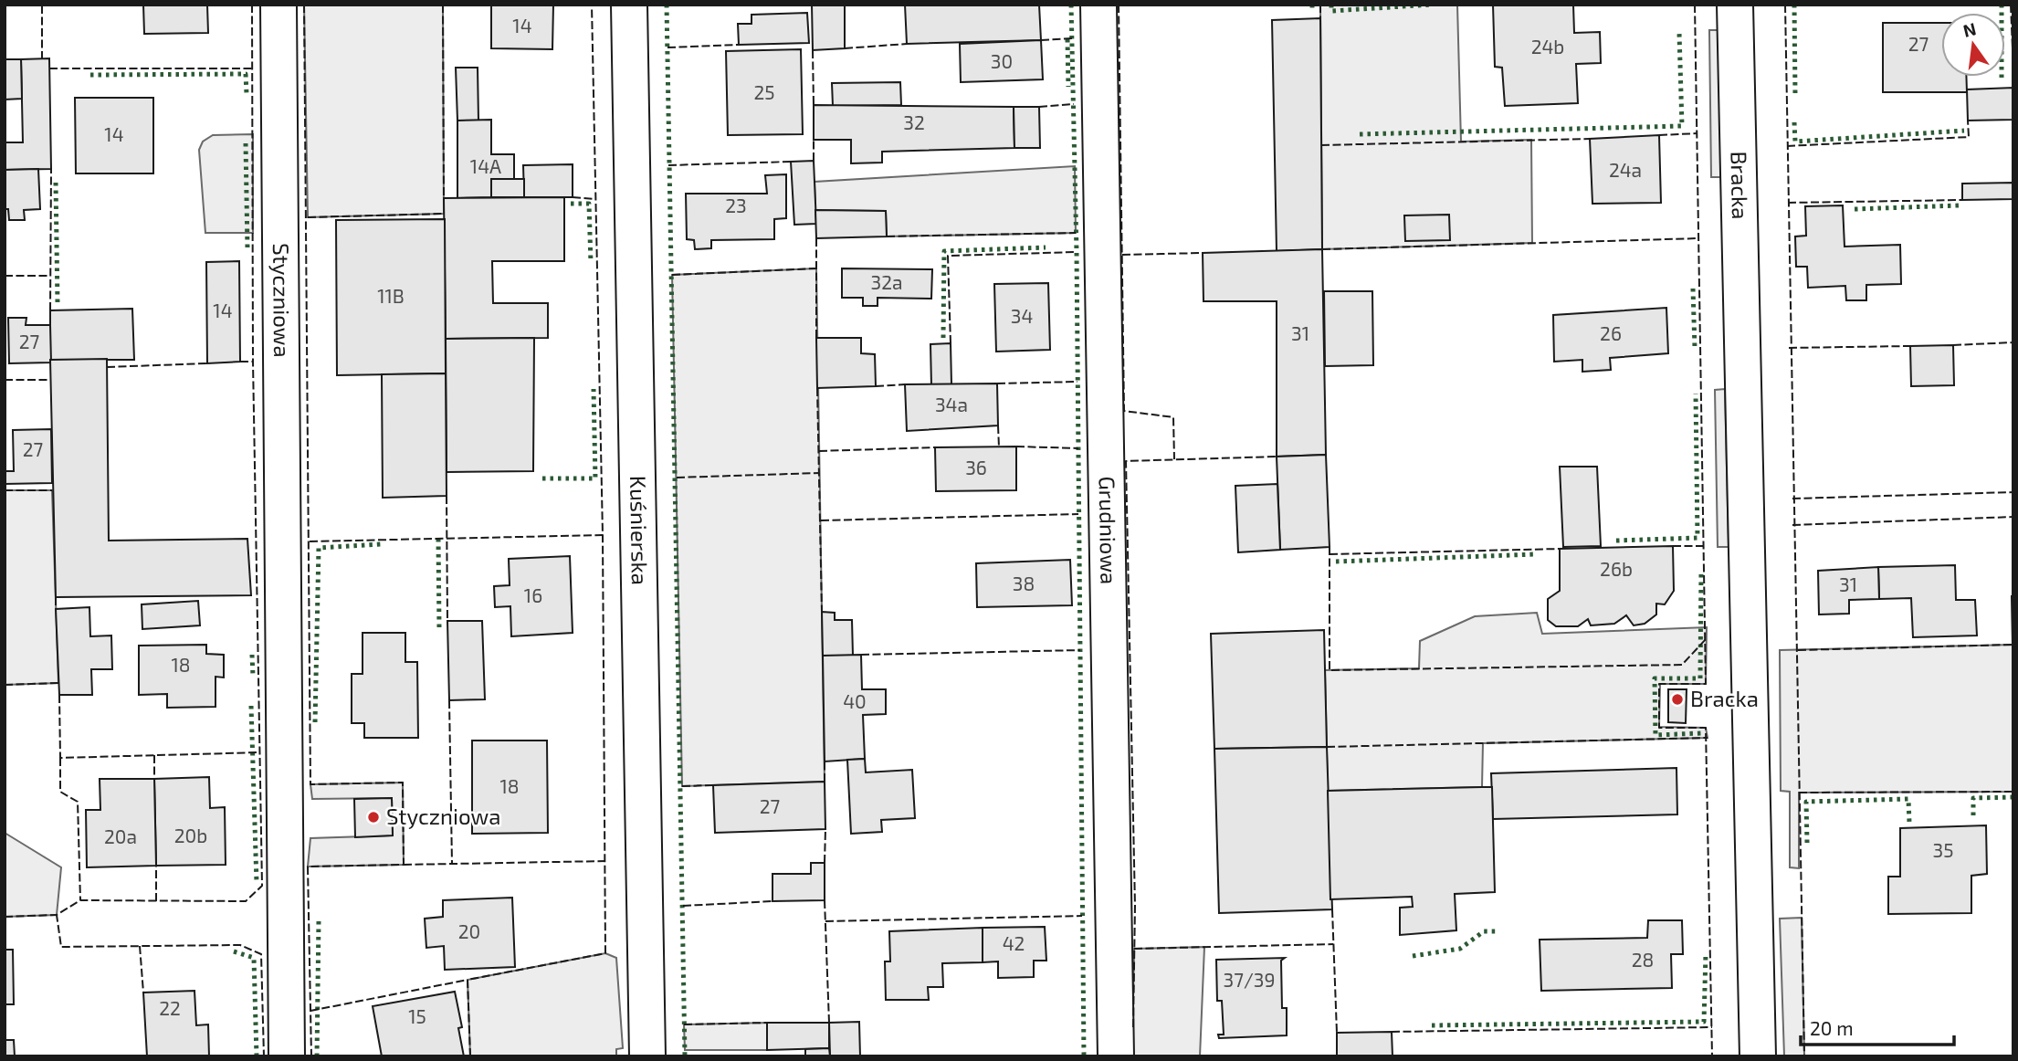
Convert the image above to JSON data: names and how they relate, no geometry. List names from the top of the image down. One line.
{"streets":{"street":["Bracka","Styczniowa","Kuśnierska","Grudniowa"]},"places":["Bracka","Styczniowa"],"house_numbers":["14","27","24b","30","25","32","14","14A","24a","23","32a","11B","14","34","31","26","27","34a","27","36","26b","38","31","16","18","40","18","27","20b","20a","35","20","42","28","37/39","22","15"],"scale_bar":"20 m","north":"top"}
